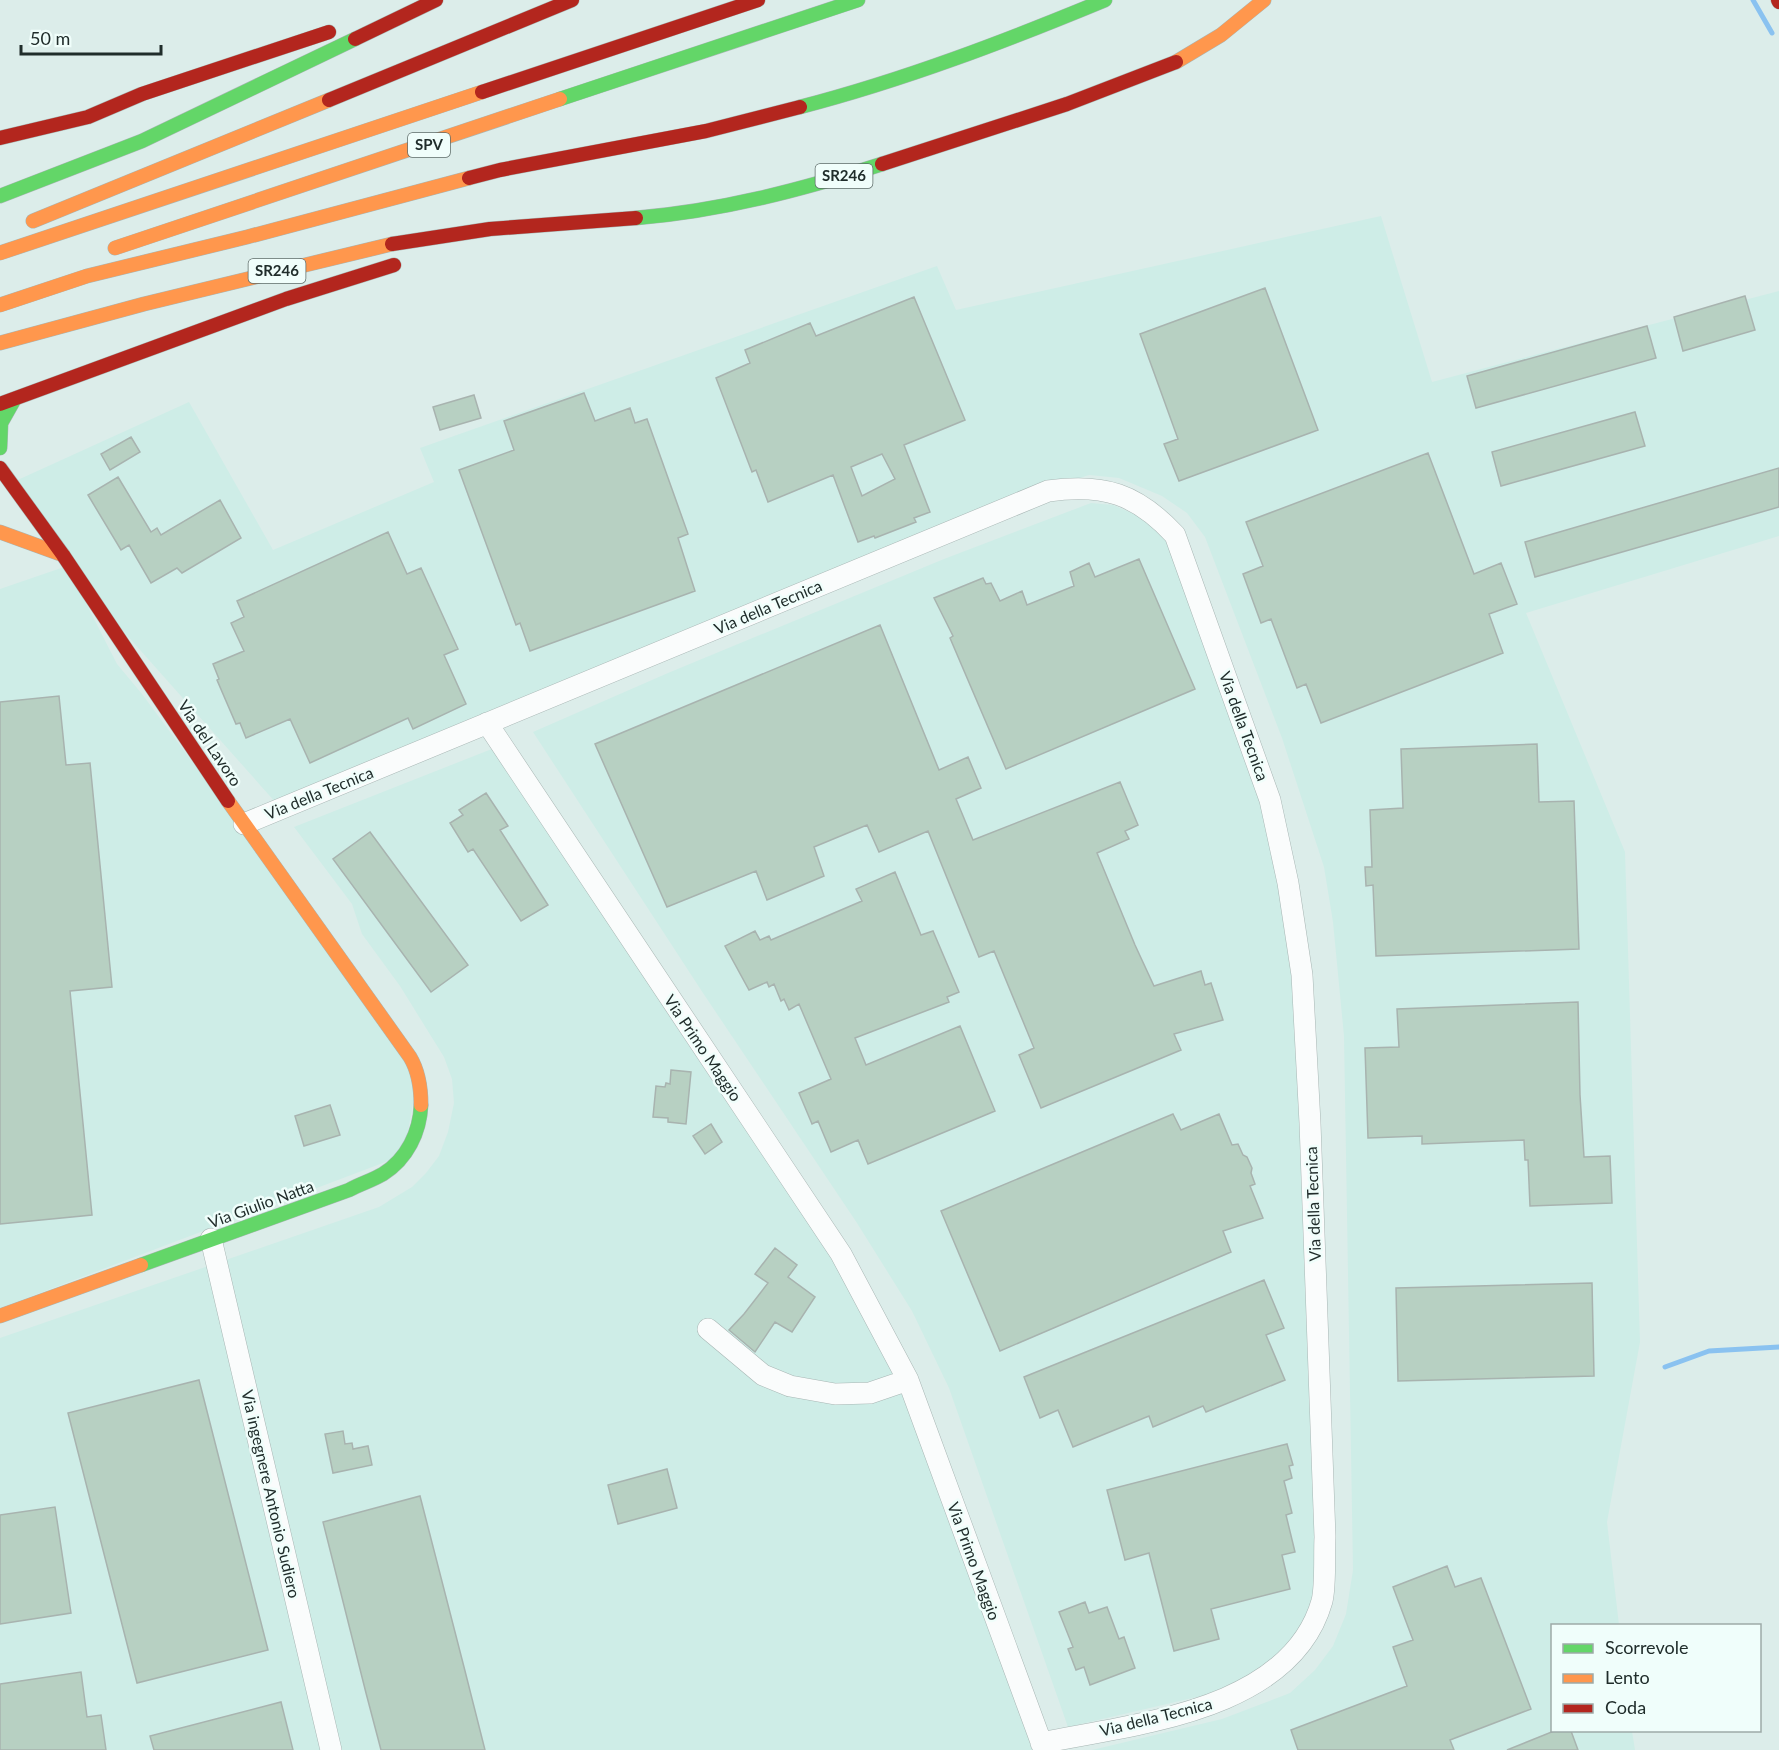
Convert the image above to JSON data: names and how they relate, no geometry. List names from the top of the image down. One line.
{"streets":{"main road":["SPV","SR246","Via del Lavoro","Via Giulio Natta"],"street":["Via della Tecnica","Via Primo Maggio","Via ingegnere Antonio Sudiero"]},"crossings":[["Via della Tecnica","Via del Lavoro"],["Via della Tecnica","Via Primo Maggio"],["Via del Lavoro","Via Giulio Natta"],["Via Giulio Natta","Via ingegnere Antonio Sudiero"]],"legend":["Scorrevole","Lento","Coda"],"scale_bar":"50 m"}
